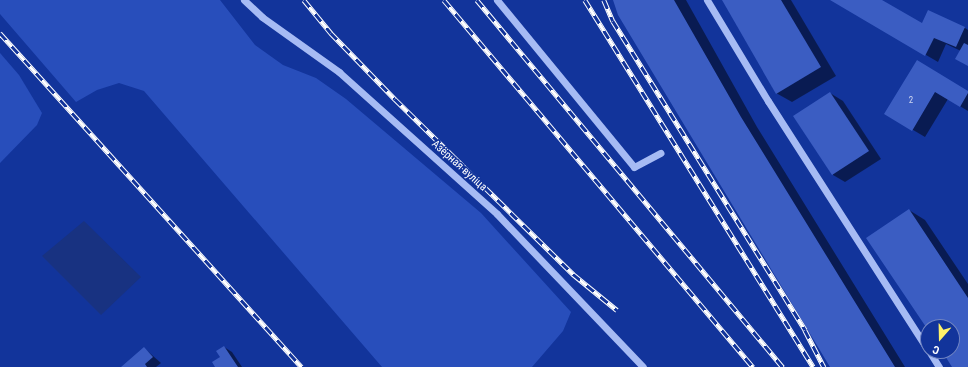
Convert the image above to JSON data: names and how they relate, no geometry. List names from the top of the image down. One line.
{"streets":{"street":["Азёрная вуліца"]},"house_numbers":["2"],"north":"bottom"}
